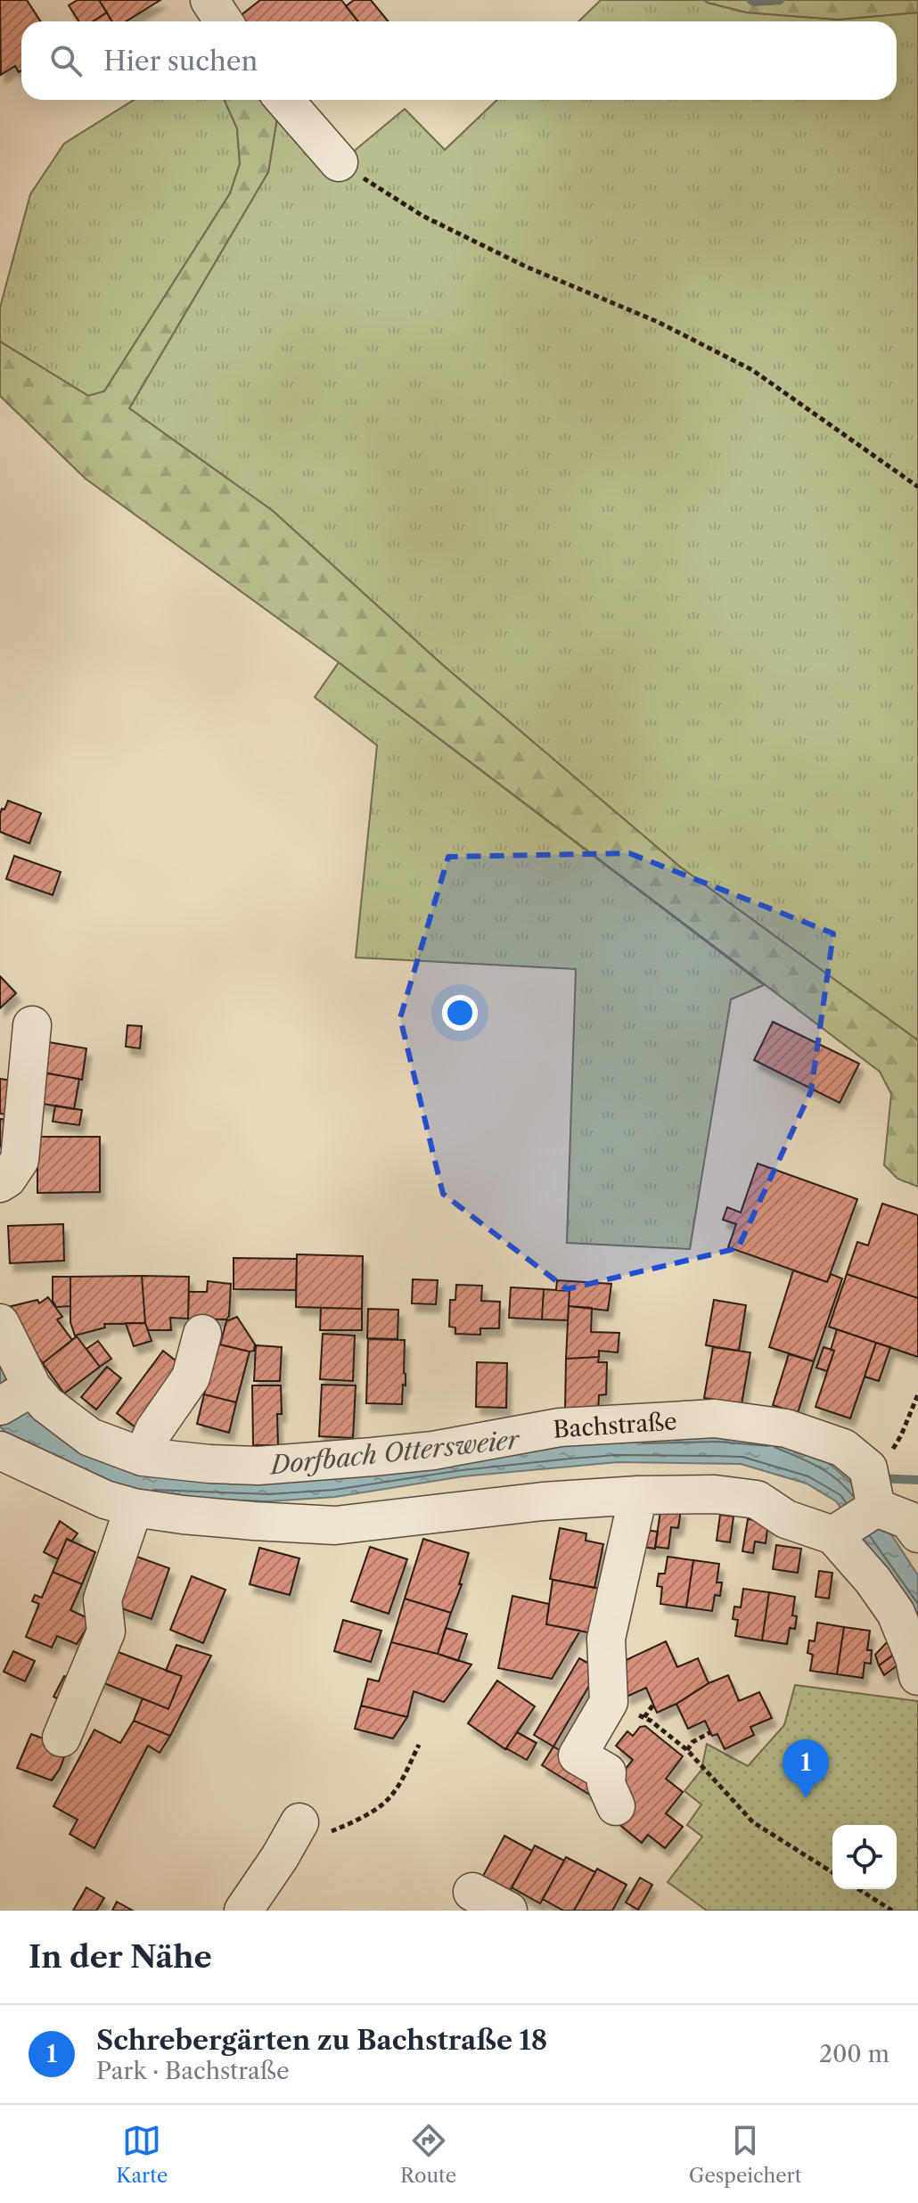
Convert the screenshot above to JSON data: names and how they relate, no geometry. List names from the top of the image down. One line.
{"streets":{"street":["Bachstraße"]},"water":["Dorfbach Ottersweier"],"page":{"search":"Hier suchen","pins":"1","heading":"In der Nähe","list":[{"mark":"1","name":"Schrebergärten zu Bachstraße 18","note":"Park · Bachstraße","value":"200 m"}],"nav":["Karte","Route","Gespeichert"]}}
